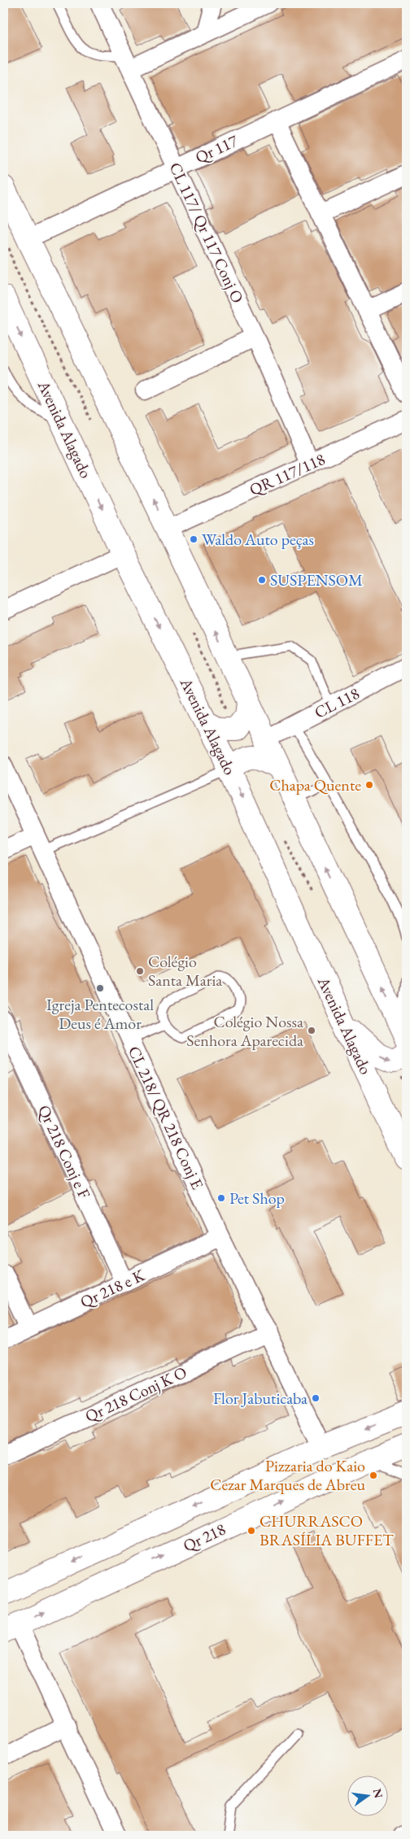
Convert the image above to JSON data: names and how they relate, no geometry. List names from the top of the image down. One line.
{"streets":{"main road":["Avenida Alagado","Qr 218"],"street":["Qr 117","CL 117/ Qr 117 Conj O","QR 117/118","CL 118","CL 218/ QR 218 Conj E","Qr 218 Conj e F","Qr 218 e K","Qr 218 Conj K O"]},"crossings":[["Qr 117","CL 117/ Qr 117 Conj O"],["CL 117/ Qr 117 Conj O","QR 117/118"],["CL 218/ QR 218 Conj E","Qr 218 e K"],["CL 218/ QR 218 Conj E","Qr 218 Conj K O"],["Qr 218 Conj e F","Qr 218 e K"]],"places":["Waldo Auto peças","SUSPENSOM","Chapa Quente","Colégio Santa Maria","Igreja Pentecostal Deus é Amor","Colégio Nossa Senhora Aparecida","Pet Shop","Flor Jabuticaba","Pizzaria do Kaio Cezar Marques de Abreu","CHURRASCO BRASÍLIA BUFFET"],"north":"right"}
